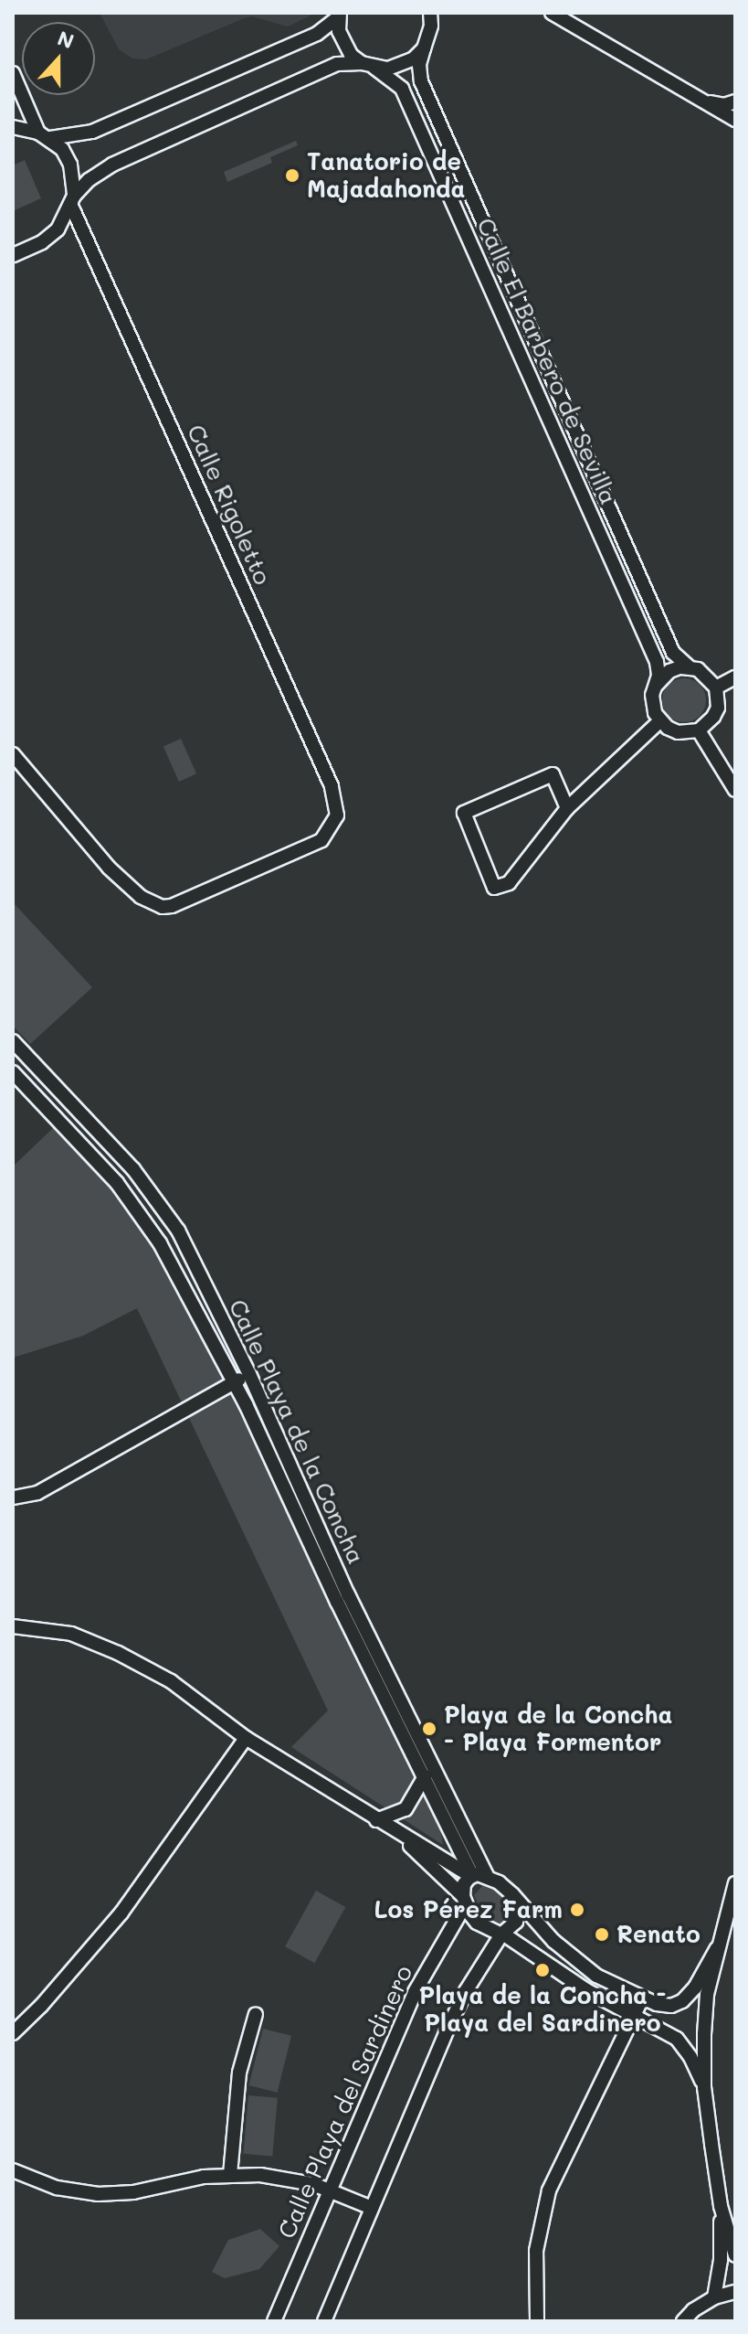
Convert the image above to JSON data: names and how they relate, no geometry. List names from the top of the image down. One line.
{"streets":{"street":["Calle El Barbero de Sevilla","Calle Rigoletto","Calle Playa de la Concha","Calle Playa del Sardinero"]},"crossings":[["Calle Playa de la Concha","Calle Playa del Sardinero"]],"places":["Tanatorio de Majadahonda","Playa de la Concha - Playa Formentor","Los Pérez Farm","Renato","Playa de la Concha - Playa del Sardinero"],"north":"top"}
